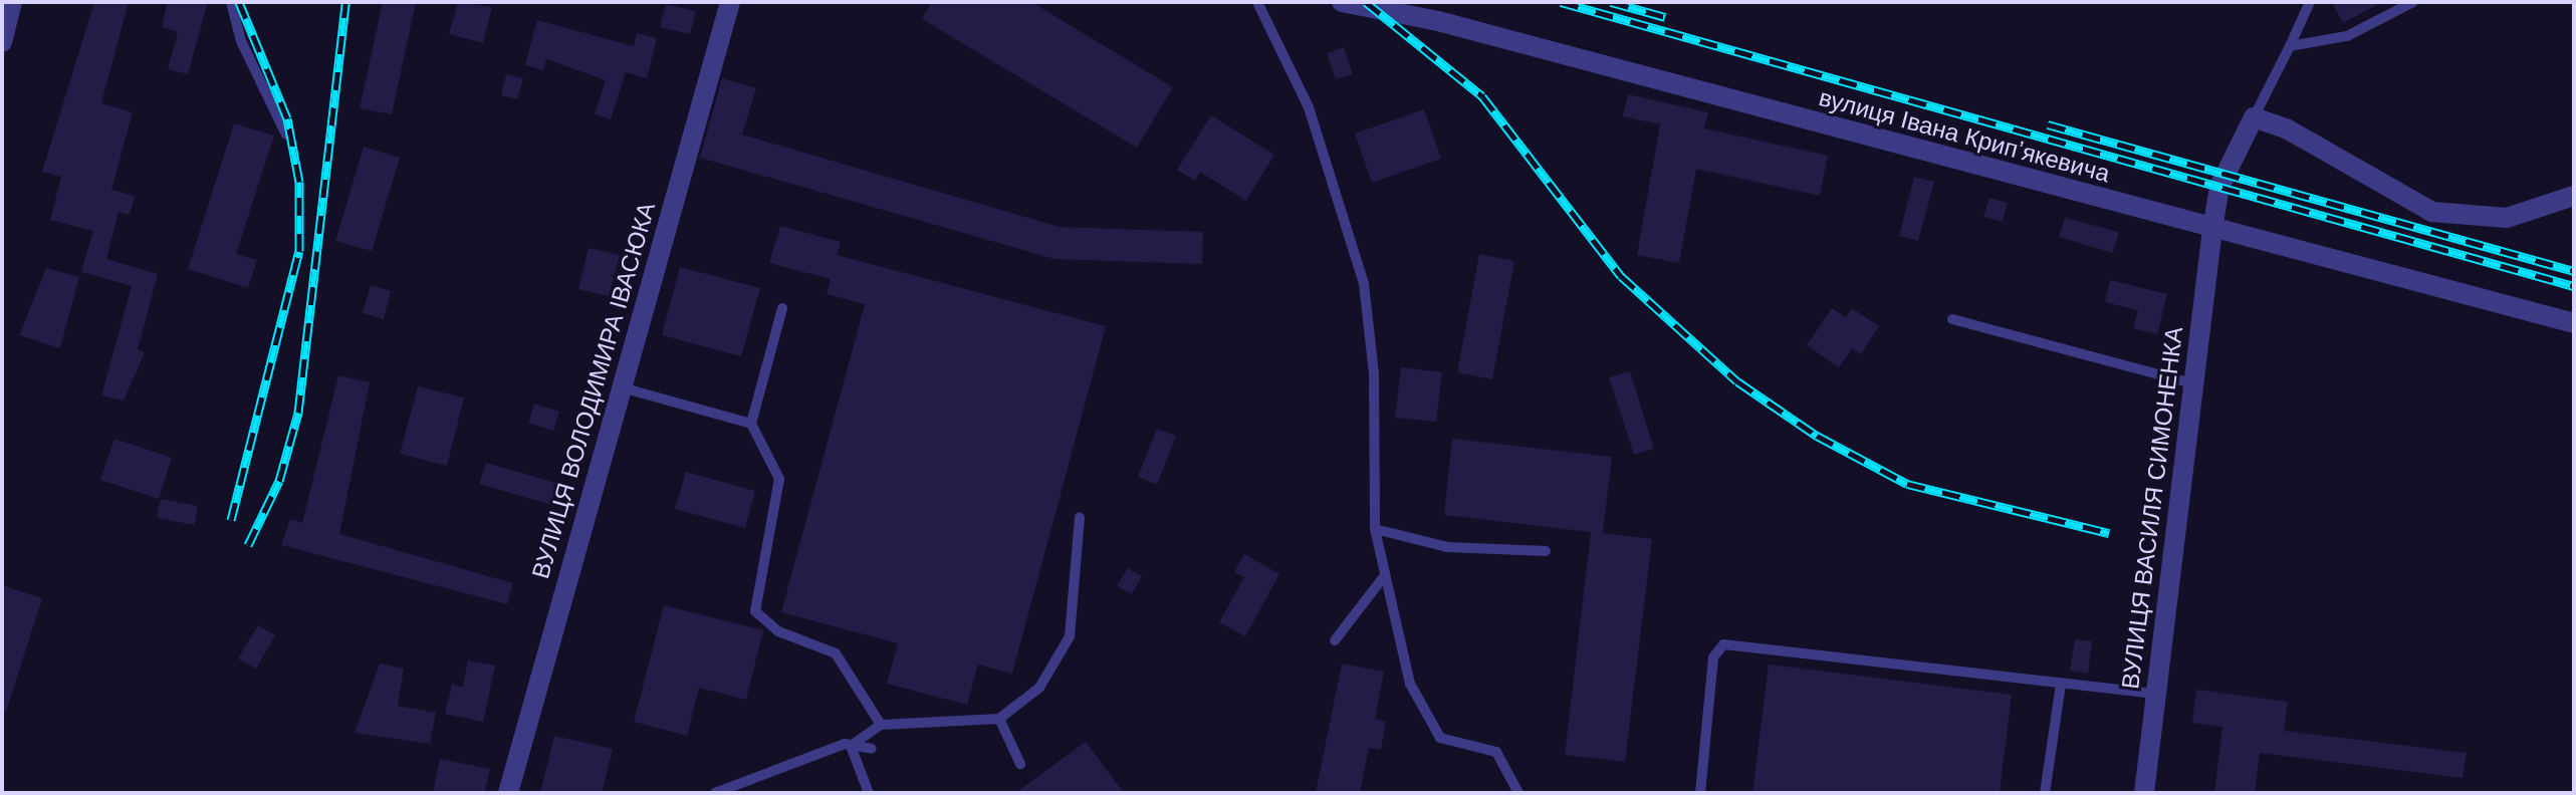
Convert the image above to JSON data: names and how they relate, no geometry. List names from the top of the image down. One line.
{"streets":{"street":["вулиця Івана Крипʼякевича","ВУЛИЦЯ ВОЛОДИМИРА ІВАСЮКА","ВУЛИЦЯ ВАСИЛЯ СИМОНЕНКА"]},"crossings":[["вулиця Івана Крипʼякевича","ВУЛИЦЯ ВАСИЛЯ СИМОНЕНКА"]]}
